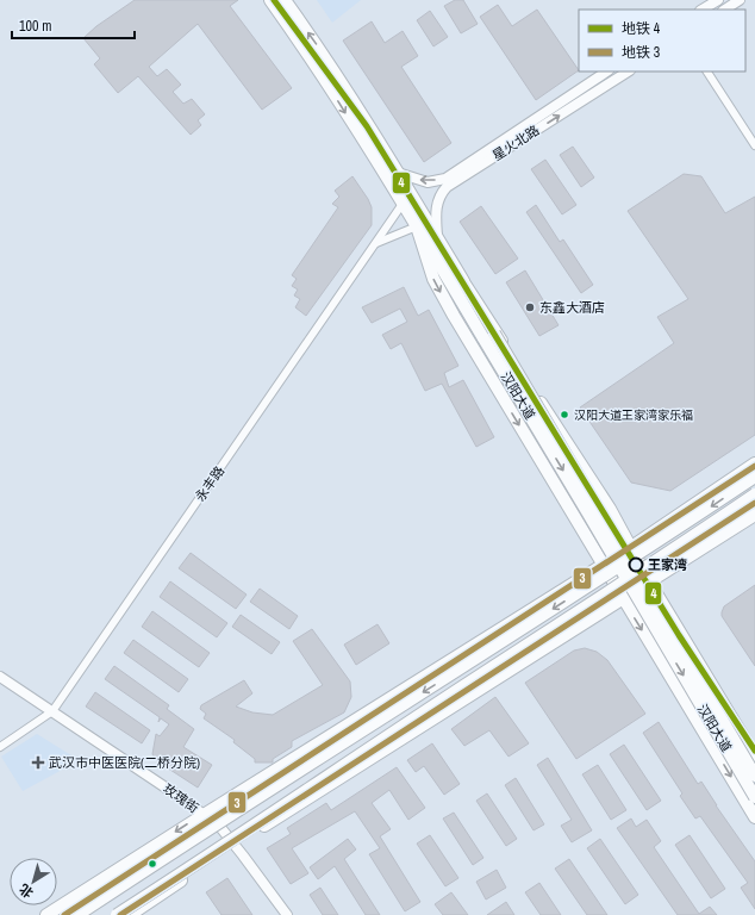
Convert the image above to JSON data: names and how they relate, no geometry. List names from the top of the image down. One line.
{"streets":{"main road":["汉阳大道"],"street":["星火北路","永丰路","玫瑰街"]},"crossings":[["星火北路","汉阳大道"],["汉阳大道","永丰路"],["永丰路","玫瑰街"]],"places":{"other":["东鑫大酒店","汉阳大道王家湾家乐福","王家湾"],"health":["武汉市中医医院(二桥分院)"]},"lines":["metro line 4","metro line 3"],"legend":["地铁 4","地铁 3"],"scale_bar":"100 m","north":"bottom left"}
